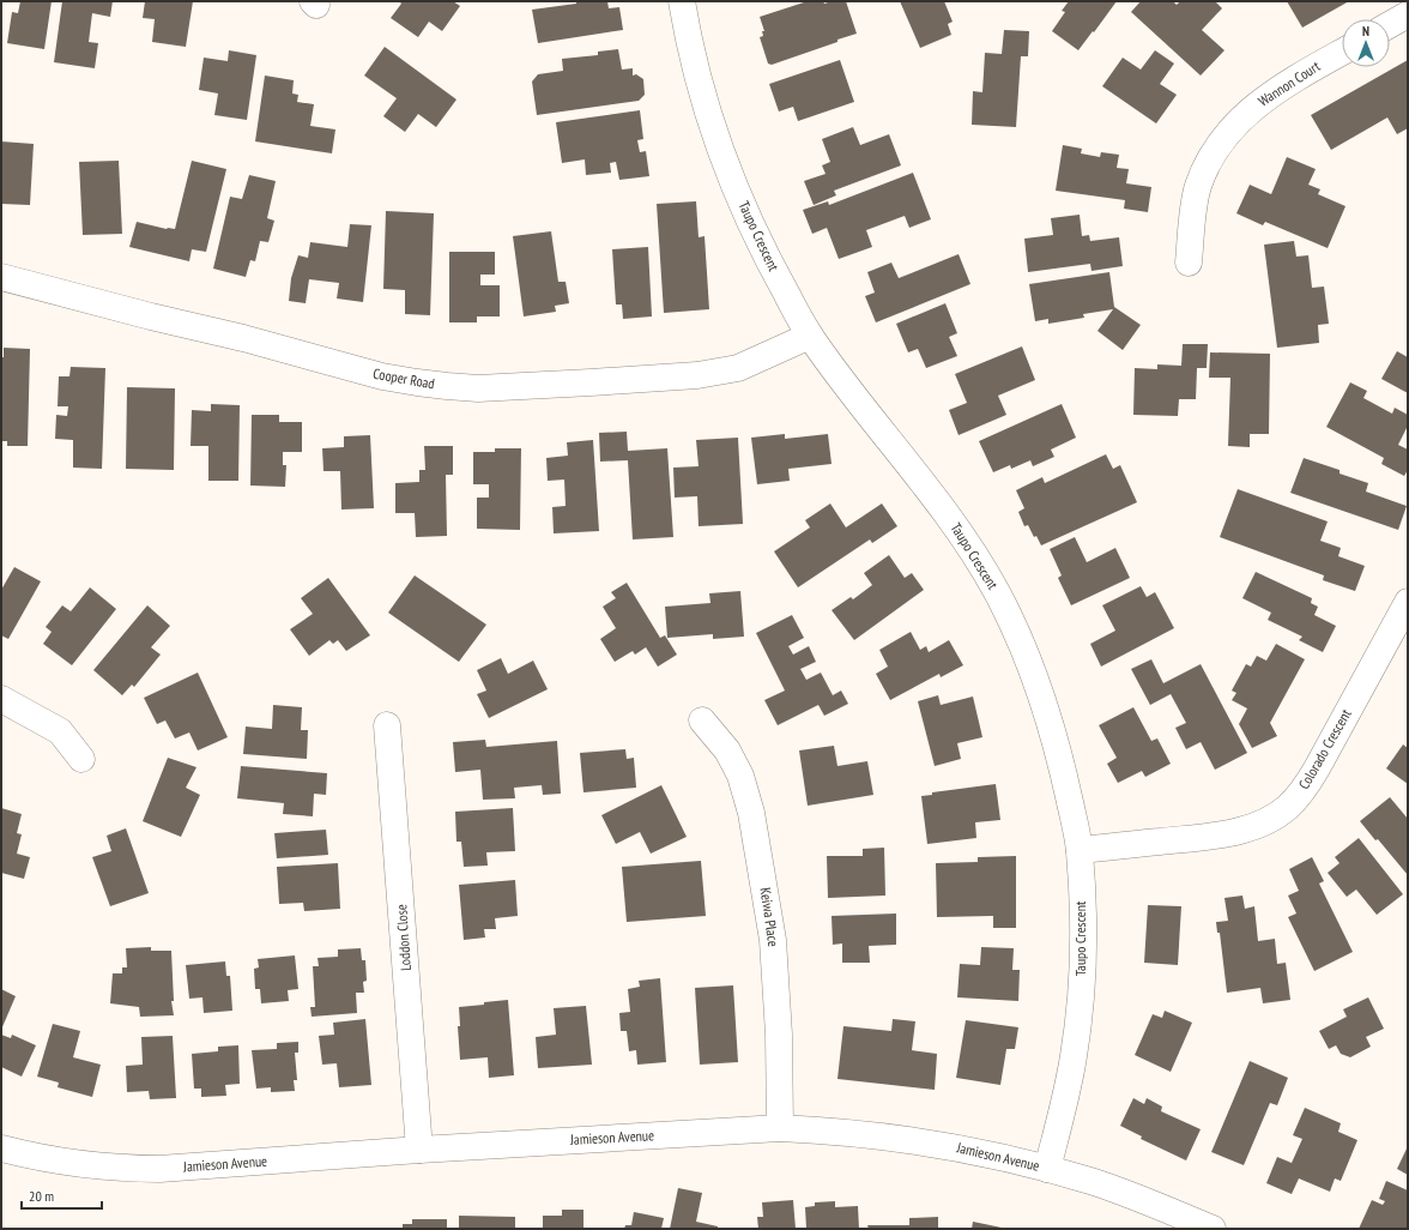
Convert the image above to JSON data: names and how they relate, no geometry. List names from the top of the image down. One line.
{"streets":{"street":["Wannon Court","Taupo Crescent","Cooper Road","Colorado Crescent","Keiwa Place","Loddon Close","Jamieson Avenue"]},"crossings":[["Taupo Crescent","Cooper Road"],["Taupo Crescent","Colorado Crescent"],["Taupo Crescent","Jamieson Avenue"],["Keiwa Place","Jamieson Avenue"],["Loddon Close","Jamieson Avenue"]],"scale_bar":"20 m","north":"top"}
